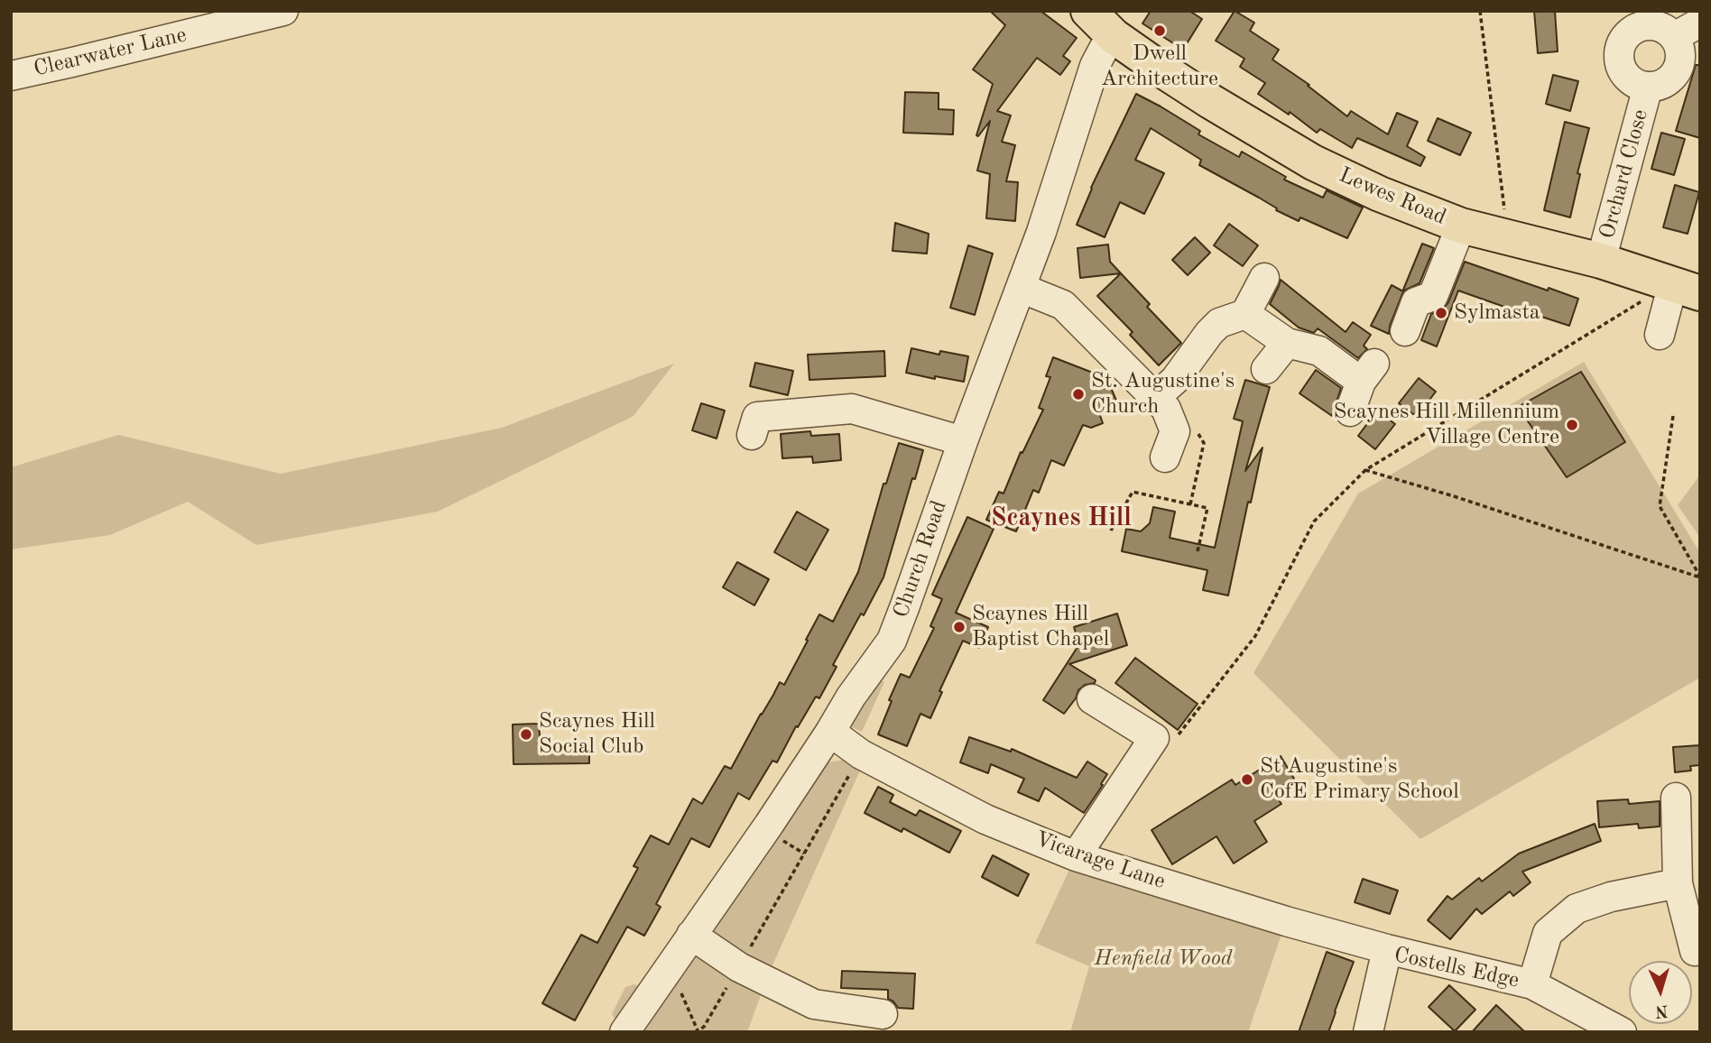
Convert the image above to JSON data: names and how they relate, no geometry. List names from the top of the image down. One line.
{"streets":{"highway":["Lewes Road"],"street":["Clearwater Lane","Orchard Close","Church Road","Vicarage Lane","Costells Edge"]},"crossings":[["Orchard Close","Lewes Road"],["Lewes Road","Church Road"],["Church Road","Vicarage Lane"],["Vicarage Lane","Costells Edge"]],"districts":["Scaynes Hill"],"parks":["Henfield Wood"],"places":["Dwell Architecture","Sylmasta","St. Augustine's Church","Scaynes Hill Millennium Village Centre","Scaynes Hill Baptist Chapel","Scaynes Hill Social Club","St Augustine's CofE Primary School"],"north":"bottom"}
